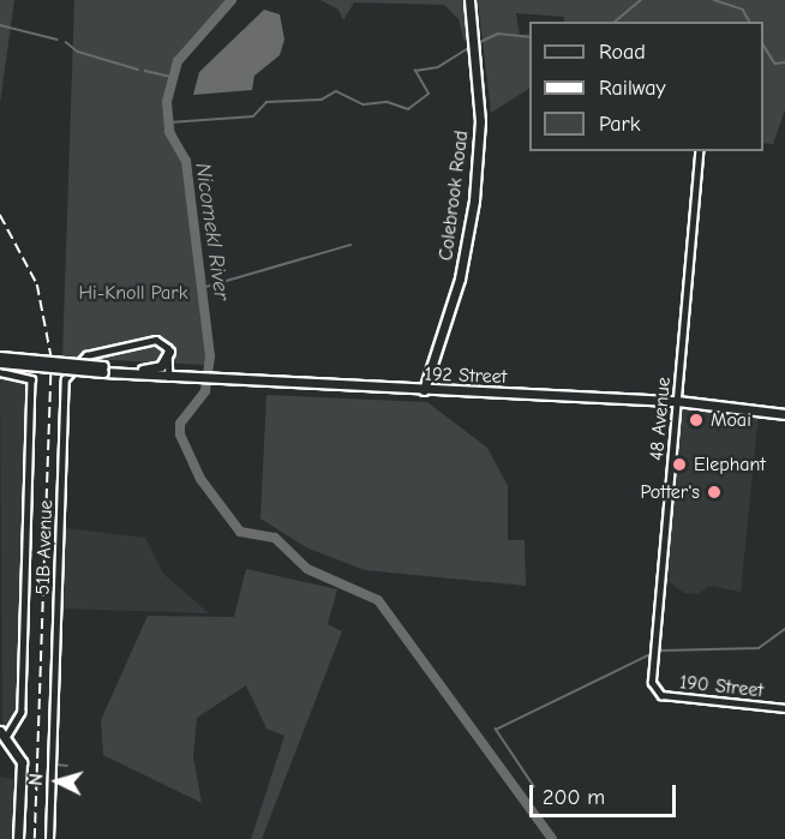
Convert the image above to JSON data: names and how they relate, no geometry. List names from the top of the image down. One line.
{"streets":{"main road":["Colebrook Road","192 Street"],"street":["48 Avenue","51B Avenue","190 Street"]},"crossings":[["Colebrook Road","192 Street"],["192 Street","48 Avenue"],["48 Avenue","190 Street"]],"water":["Nicomekl River"],"parks":["Hi-Knoll Park"],"places":["Moai","Elephant","Potter's"],"legend":["Road","Railway","Park"],"scale_bar":"200 m","north":"left"}
